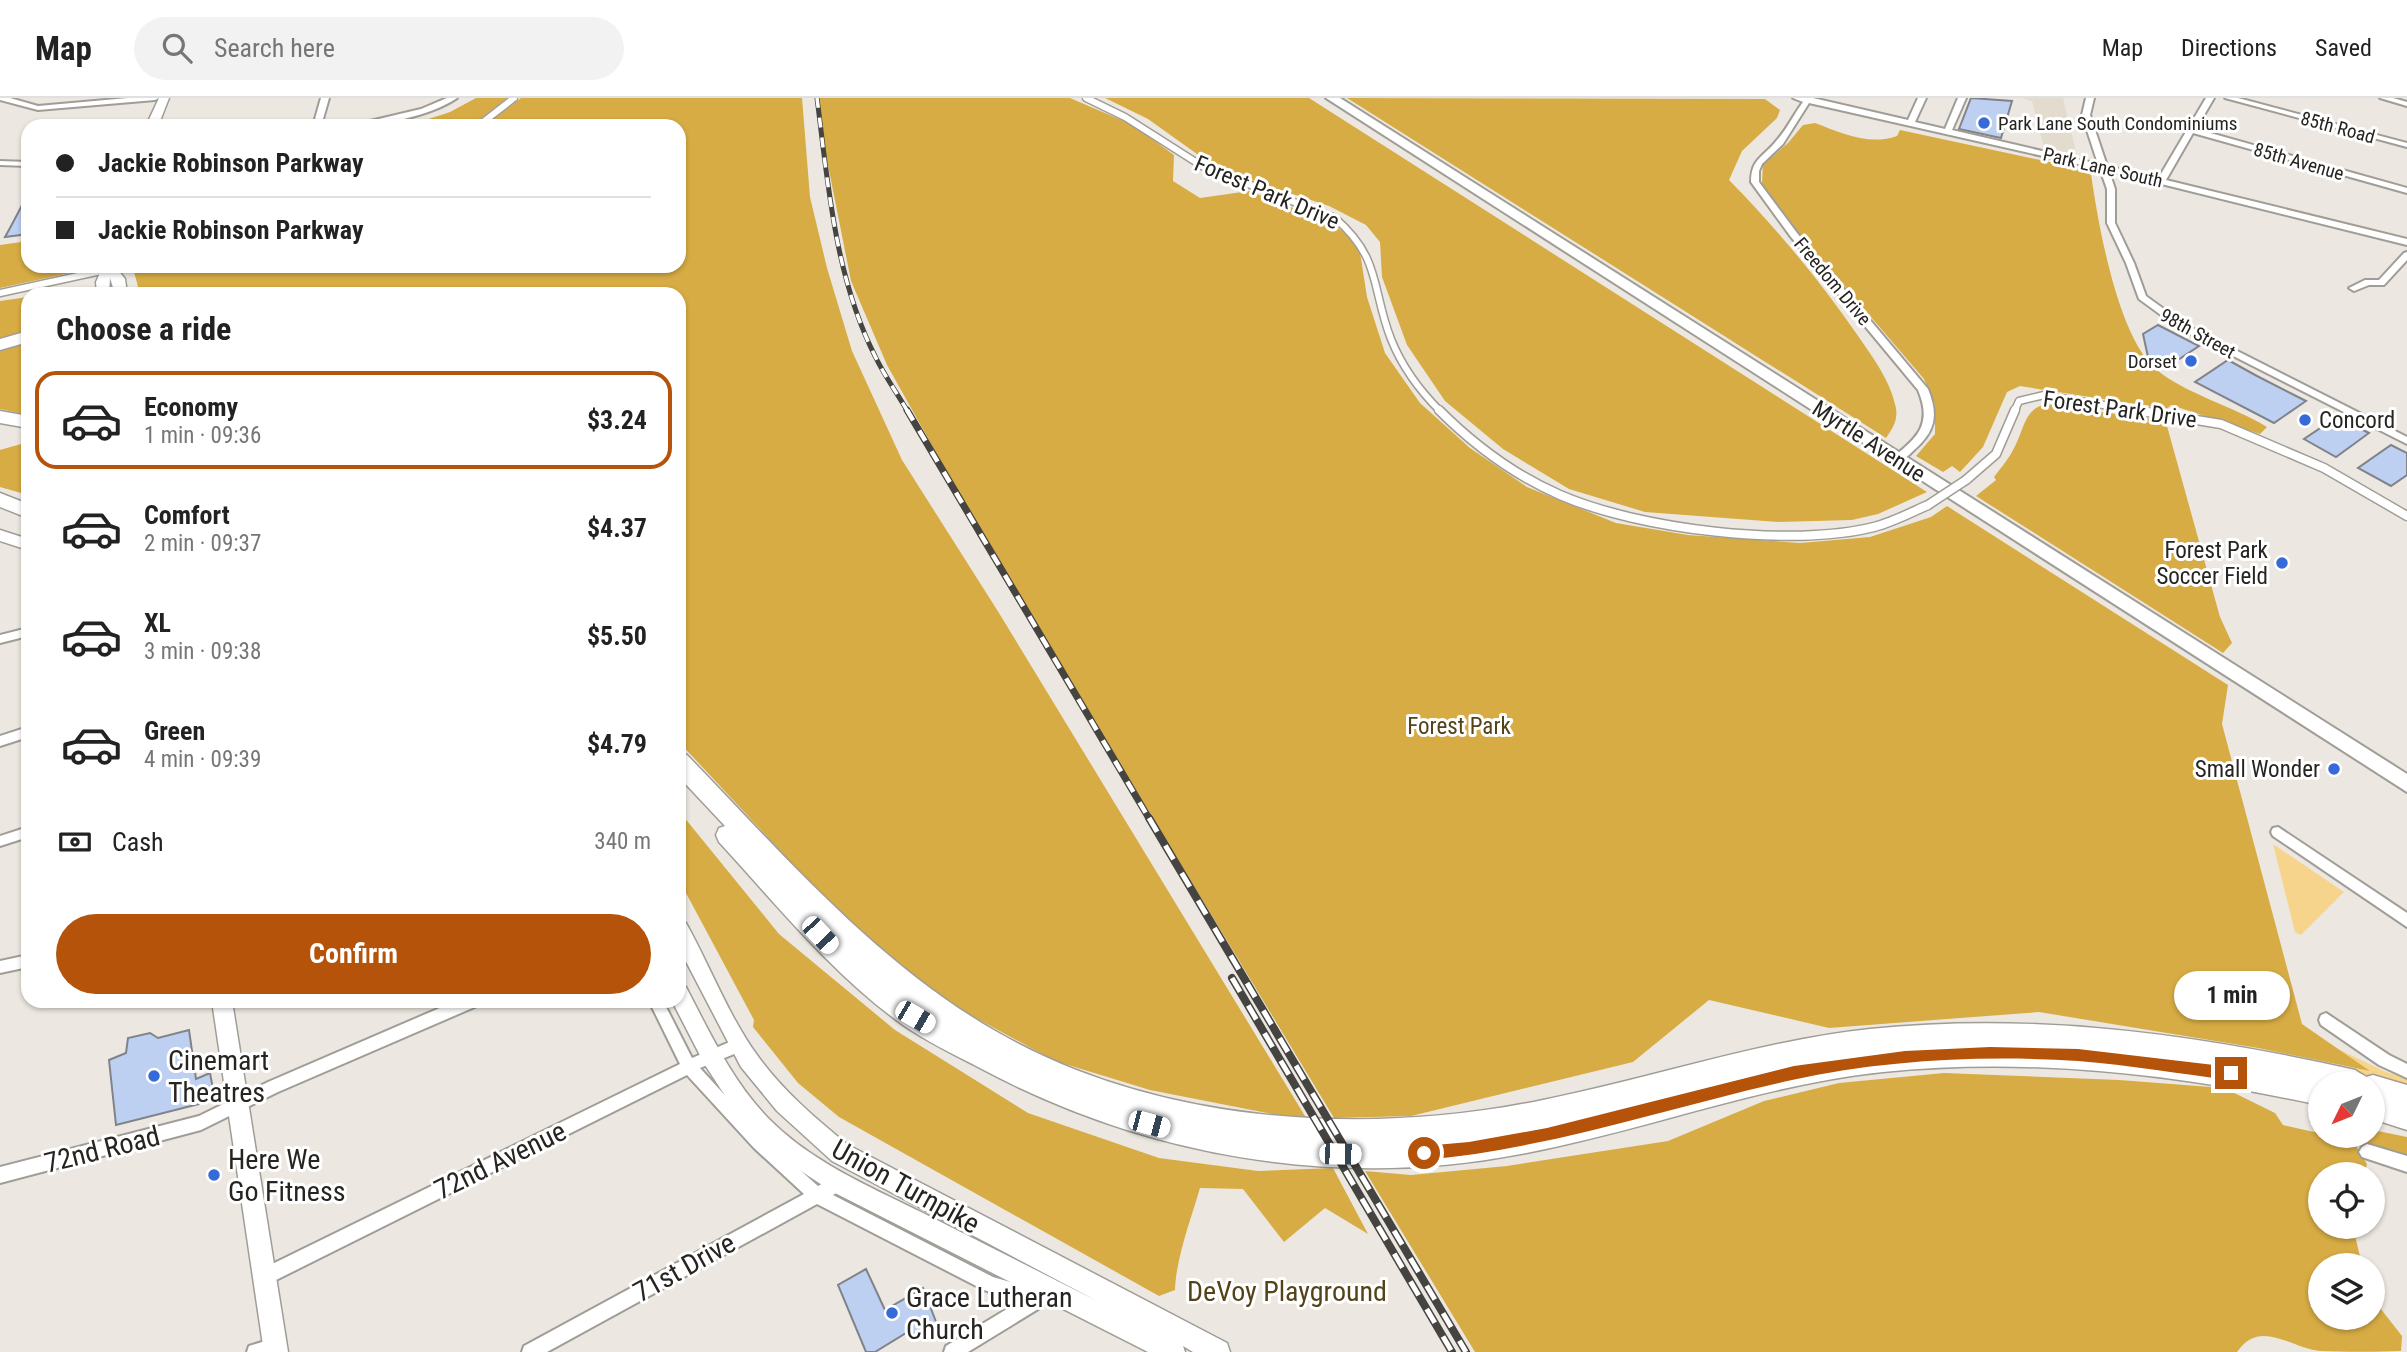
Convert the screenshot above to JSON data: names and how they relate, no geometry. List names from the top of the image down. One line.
{"streets":{"main road":["Myrtle Avenue","Union Turnpike"],"street":["85th Road","85th Avenue","Park Lane South","Forest Park Drive","Freedom Drive","98th Street","72nd Road","72nd Avenue","71st Drive"]},"crossings":[["Park Lane South","Freedom Drive"],["Park Lane South","98th Street"],["Freedom Drive","Myrtle Avenue"],["72nd Avenue","Union Turnpike"],["Union Turnpike","71st Drive"]],"parks":["Forest Park","DeVoy Playground"],"places":["Park Lane South Condominiums","Dorset","Concord","Forest Park Soccer Field","Small Wonder","Cinemart Theatres","Here We Go Fitness","Grace Lutheran Church"],"north":"bottom left","page":{"header":"Map","search":"Search here","nav":["Map","Directions","Saved"],"banner":["Jackie Robinson Parkway","Jackie Robinson Parkway"],"heading":"Choose a ride","list":[{"name":"Economy","note":"1 min · 09:36","value":"$3.24"},{"name":"Comfort","note":"2 min · 09:37","value":"$4.37"},{"name":"XL","note":"3 min · 09:38","value":"$5.50"},{"name":"Green","note":"4 min · 09:39","value":"$4.79"}],"pay":["Cash","340 m"],"buttons":"Confirm","bubble":"1 min"}}
